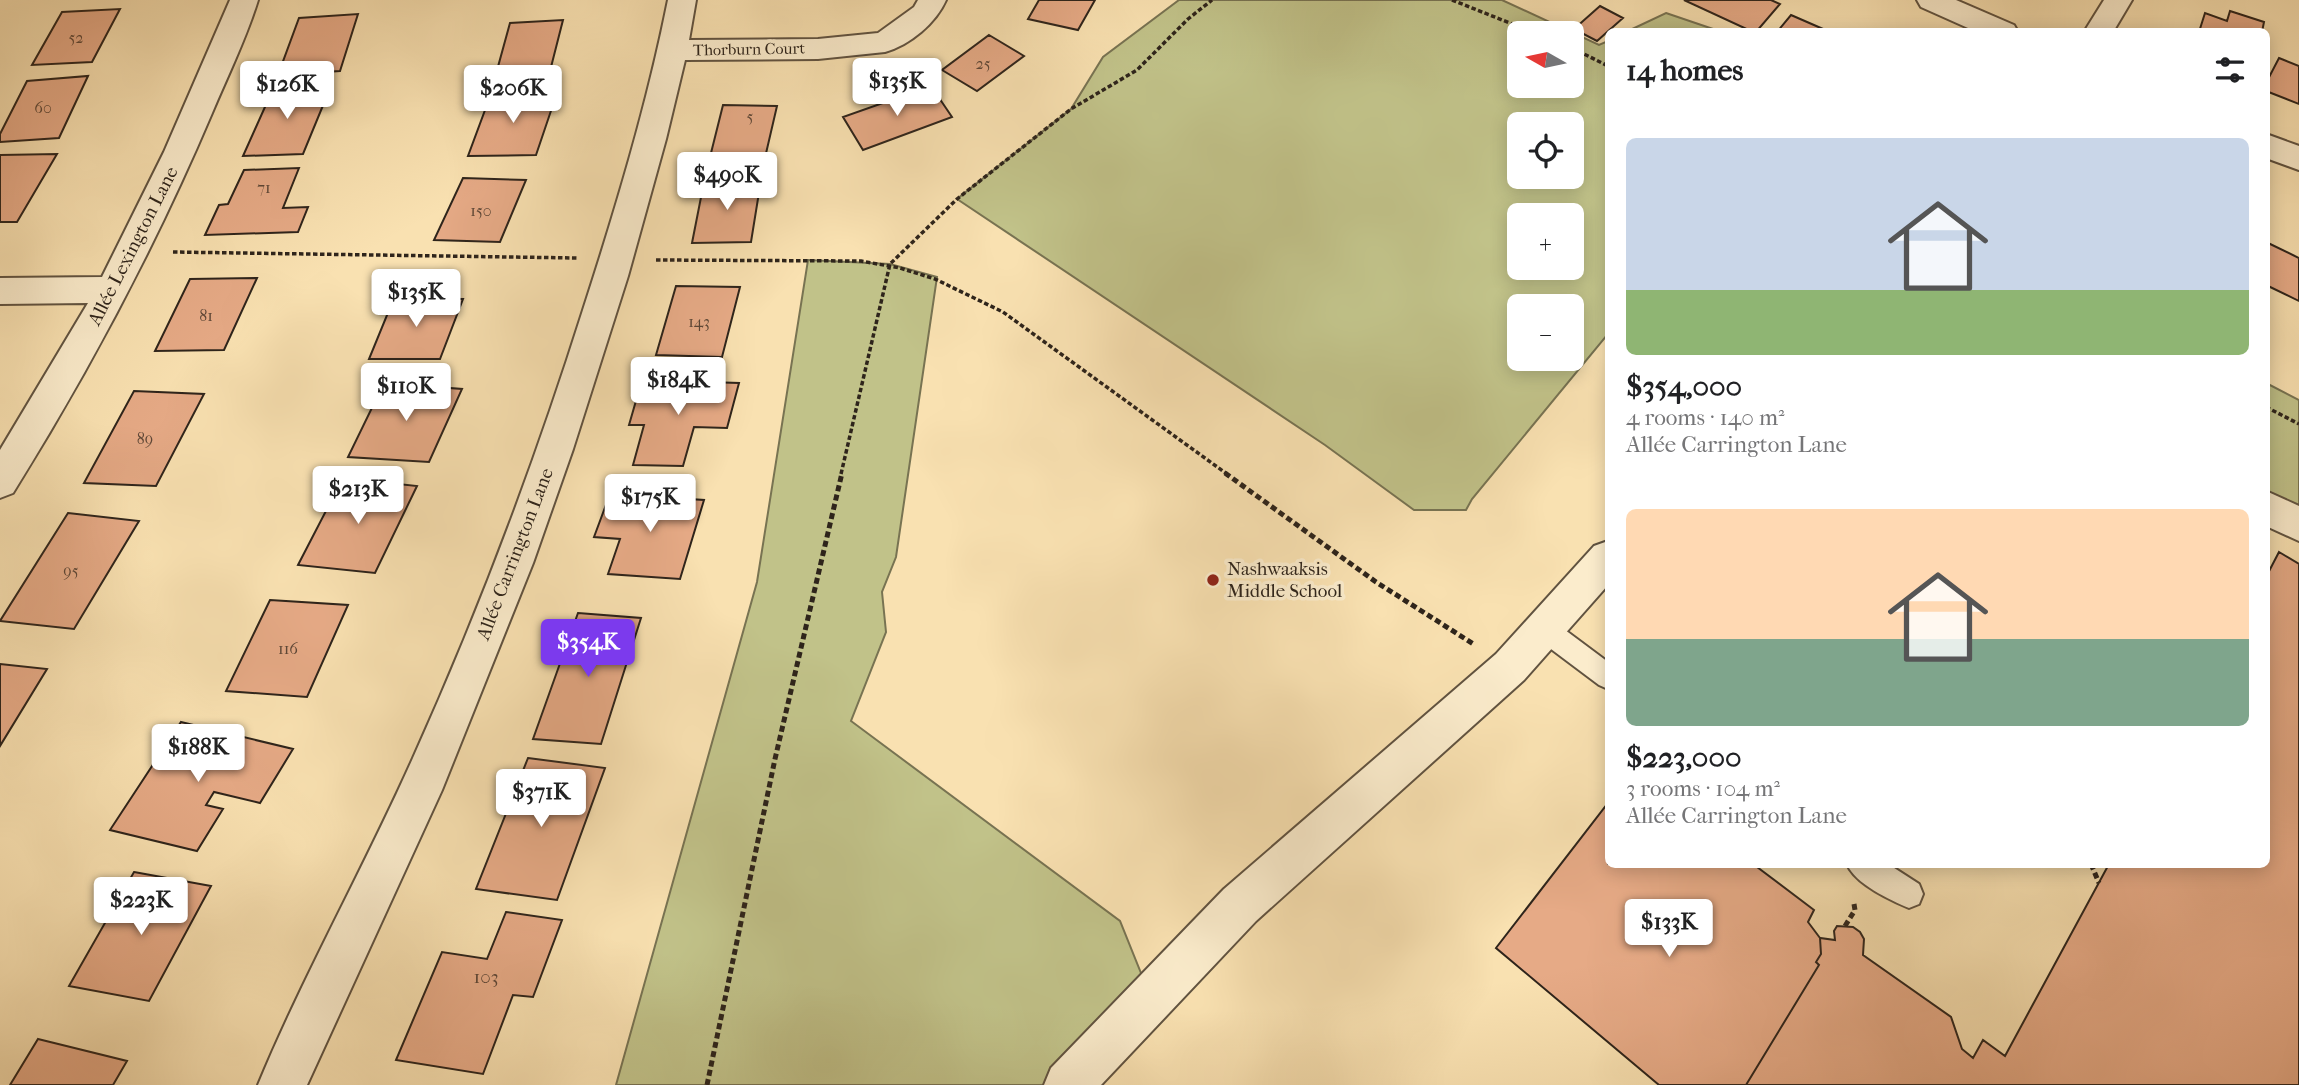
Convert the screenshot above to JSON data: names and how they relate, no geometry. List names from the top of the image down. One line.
{"streets":{"street":["Thorburn Court","Allée Lexington Lane","Allée Carrington Lane"]},"crossings":[["Thorburn Court","Allée Carrington Lane"]],"places":["Nashwaaksis Middle School"],"house_numbers":["52","25","60","5","71","150","81","143","89","95","116","103"],"north":"left","page":{"map_buttons":["+","−"],"heading":"14 homes","price":["$135K","$126K","$206K","$490K","$135K","$184K","$110K","$213K","$175K","$354K","$188K","$371K","$223K","$133K"],"list":[{"name":"$354,000","note":"4 rooms · 140 m² · Allée Carrington Lane"},{"name":"$223,000","note":"3 rooms · 104 m² · Allée Carrington Lane"}]}}
